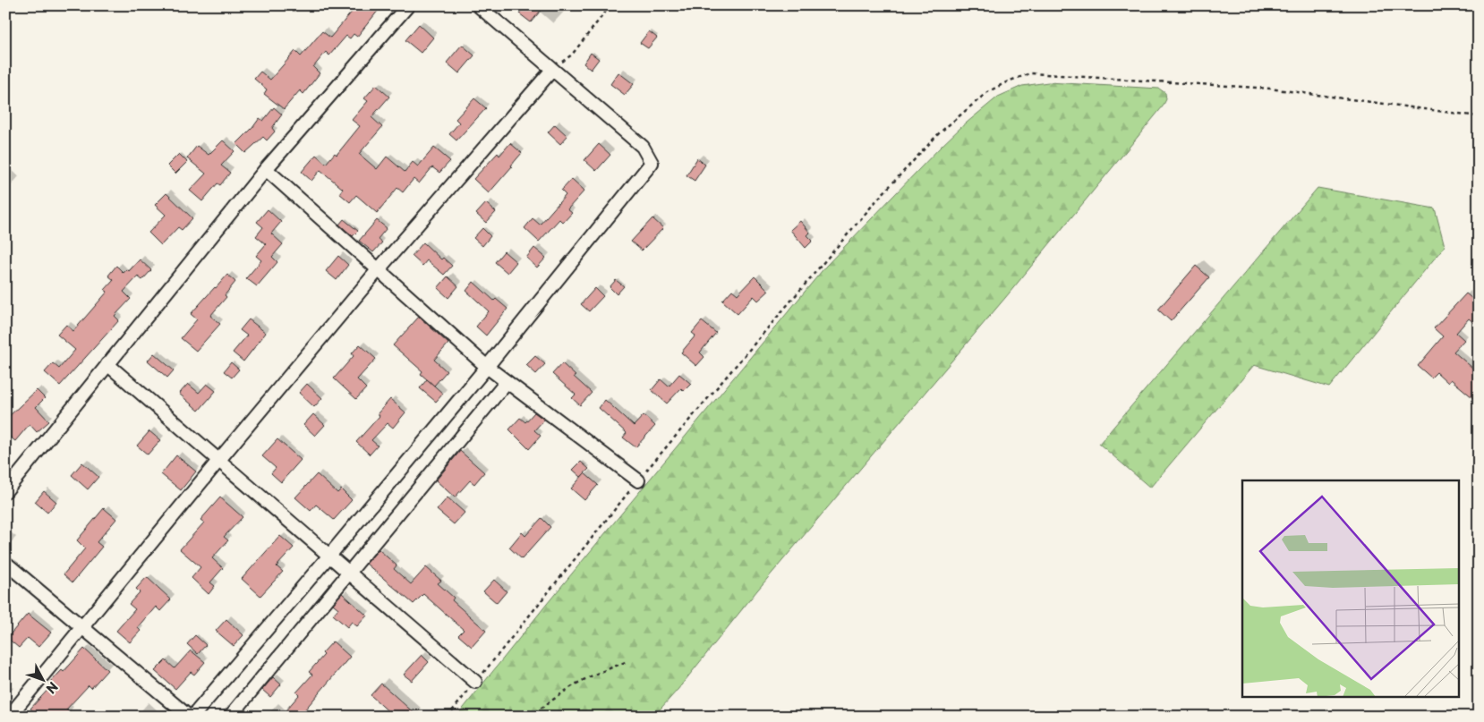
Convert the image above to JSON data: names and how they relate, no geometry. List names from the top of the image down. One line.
{"north":"bottom right"}
